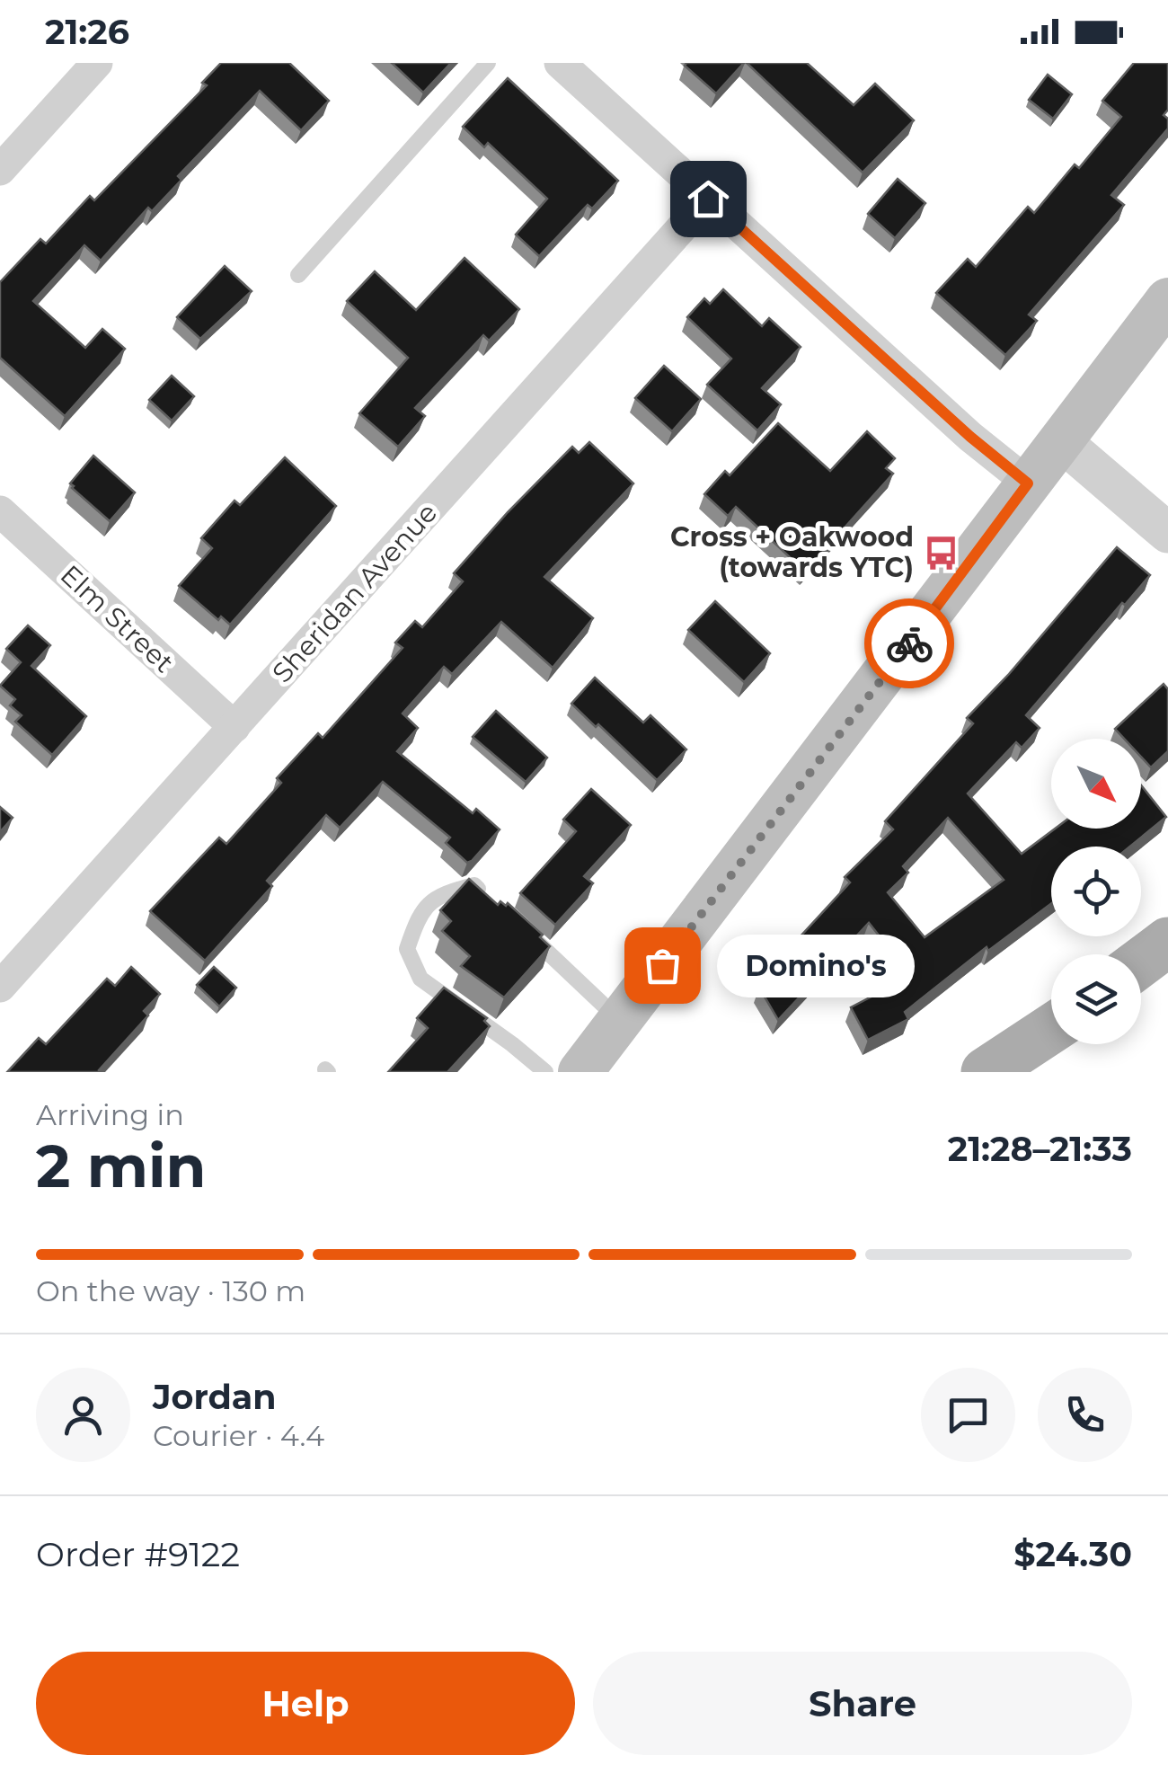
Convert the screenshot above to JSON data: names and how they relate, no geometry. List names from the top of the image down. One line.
{"streets":{"street":["Sheridan Avenue","Elm Street"]},"crossings":[["Sheridan Avenue","Elm Street"]],"places":{"bus stop":["Cross + Oakwood (towards YTC)"],"other":["Domino's"]},"north":"bottom right","page":{"status":"21:26","bubble":"Domino's","heading":["2 min","Arriving in","21:28–21:33"],"panel":["Jordan","Courier · 4.4","Order #9122","$24.30"],"bar":"On the way · 130 m","buttons":["Help","Share"]}}
